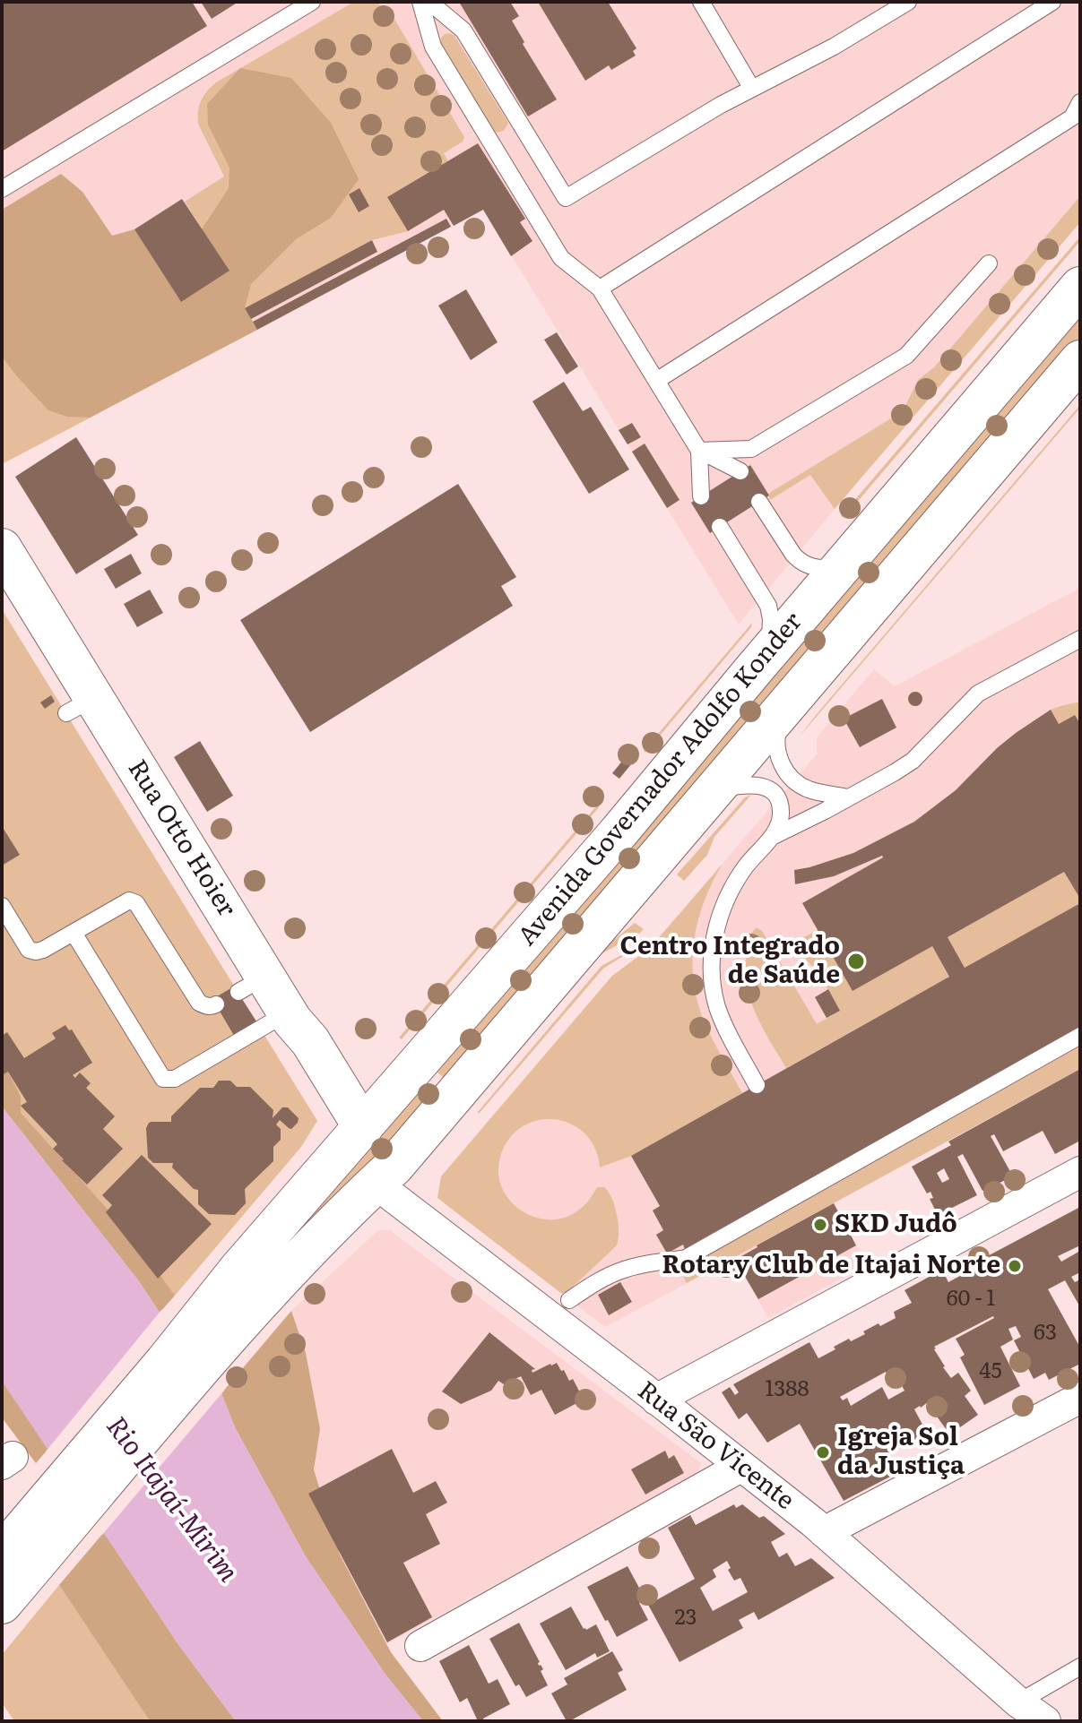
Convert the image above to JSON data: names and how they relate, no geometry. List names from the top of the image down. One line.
{"streets":{"main road":["Avenida Governador Adolfo Konder","Rua Otto Hoier"],"street":["Rua São Vicente"]},"crossings":[["Avenida Governador Adolfo Konder","Rua Otto Hoier"],["Avenida Governador Adolfo Konder","Rua São Vicente"]],"water":["Rio Itajaí-Mirim"],"places":["Centro Integrado de Saúde","SKD Judô","Rotary Club de Itajai Norte","Igreja Sol da Justiça"],"house_numbers":["60 - 1","63","45","1388","23"]}
